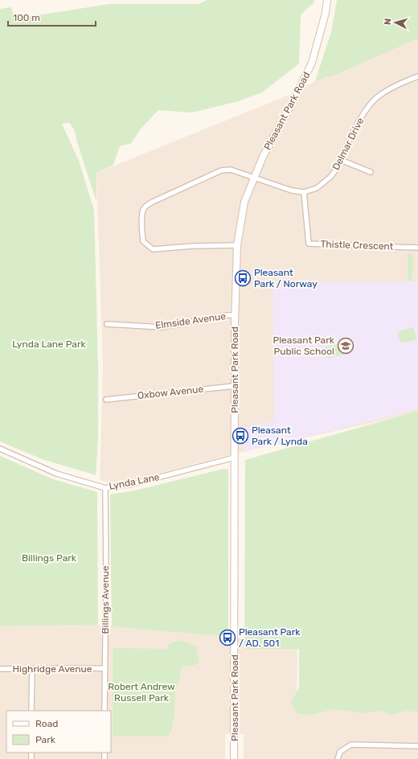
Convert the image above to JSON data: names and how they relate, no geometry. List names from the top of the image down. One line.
{"streets":{"street":["Pleasant Park Road","Delmar Drive","Thistle Crescent","Elmside Avenue","Oxbow Avenue","Lynda Lane","Billings Avenue","Highridge Avenue"]},"crossings":[["Pleasant Park Road","Elmside Avenue"],["Pleasant Park Road","Oxbow Avenue"],["Pleasant Park Road","Lynda Lane"],["Delmar Drive","Thistle Crescent"],["Lynda Lane","Billings Avenue"],["Billings Avenue","Highridge Avenue"]],"parks":["Lynda Lane Park","Billings Park","Robert Andrew Russell Park"],"places":{"bus stop":["Pleasant Park / Norway","Pleasant Park / Lynda","Pleasant Park / AD. 501"],"school or university":["Pleasant Park Public School"]},"legend":["Road","Park"],"scale_bar":"100 m","north":"left"}
